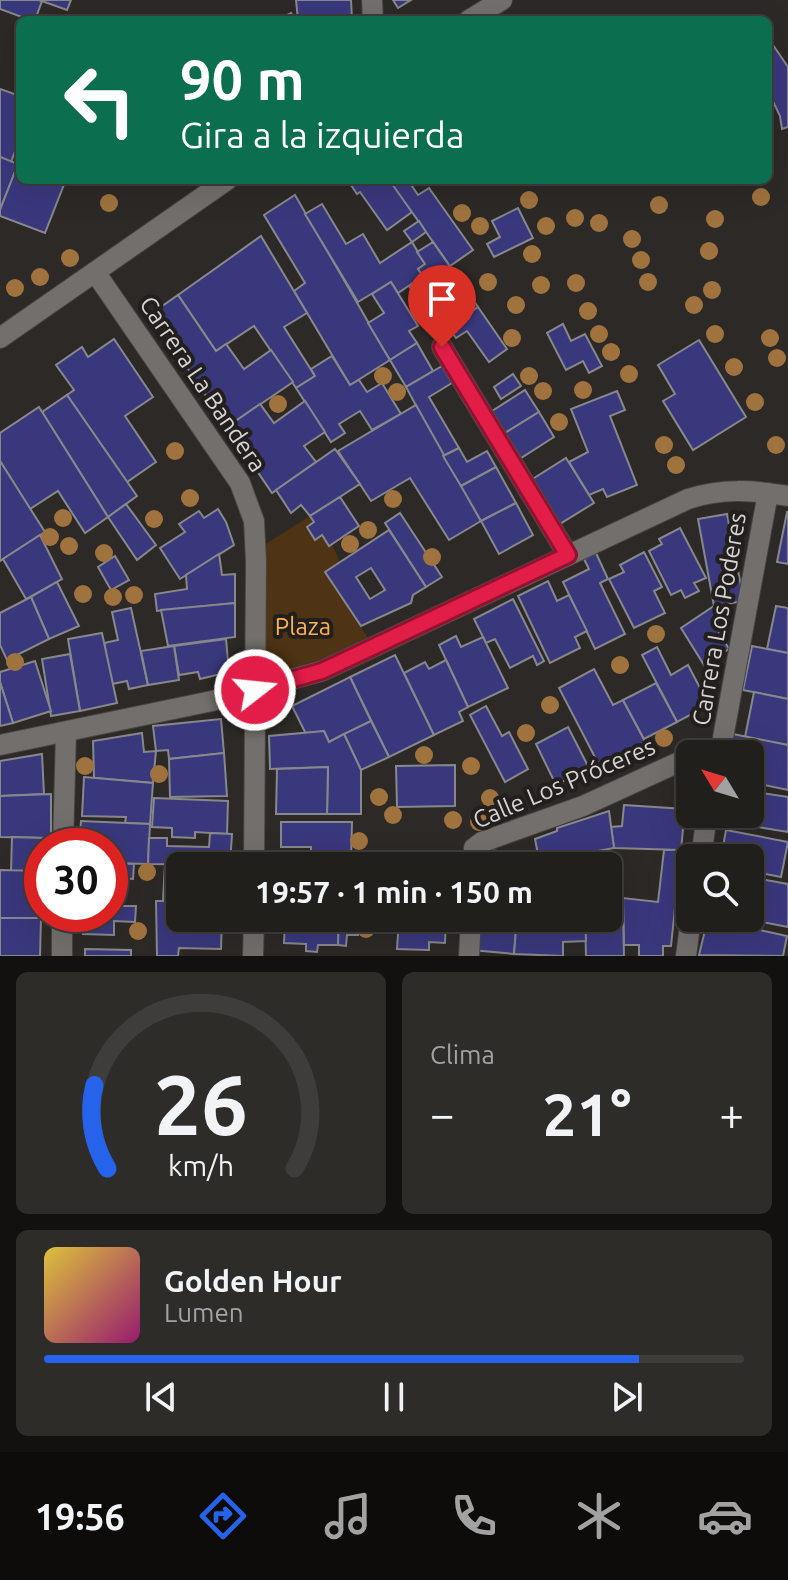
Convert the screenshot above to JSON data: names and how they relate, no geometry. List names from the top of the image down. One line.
{"streets":{"street":["Carrera La Bandera","Carrera Los Poderes","Calle Los Próceres"]},"parks":["Plaza"],"north":"top left","page":{"turn":["90 m","Gira a la izquierda"],"limit":"30","trip":"19:57 · 1 min · 150 m","tile":"Clima","heat":["−","21°","+"],"song":["Golden Hour","Lumen"],"tabs":"19:56","gauge":["26","km/h"]}}
